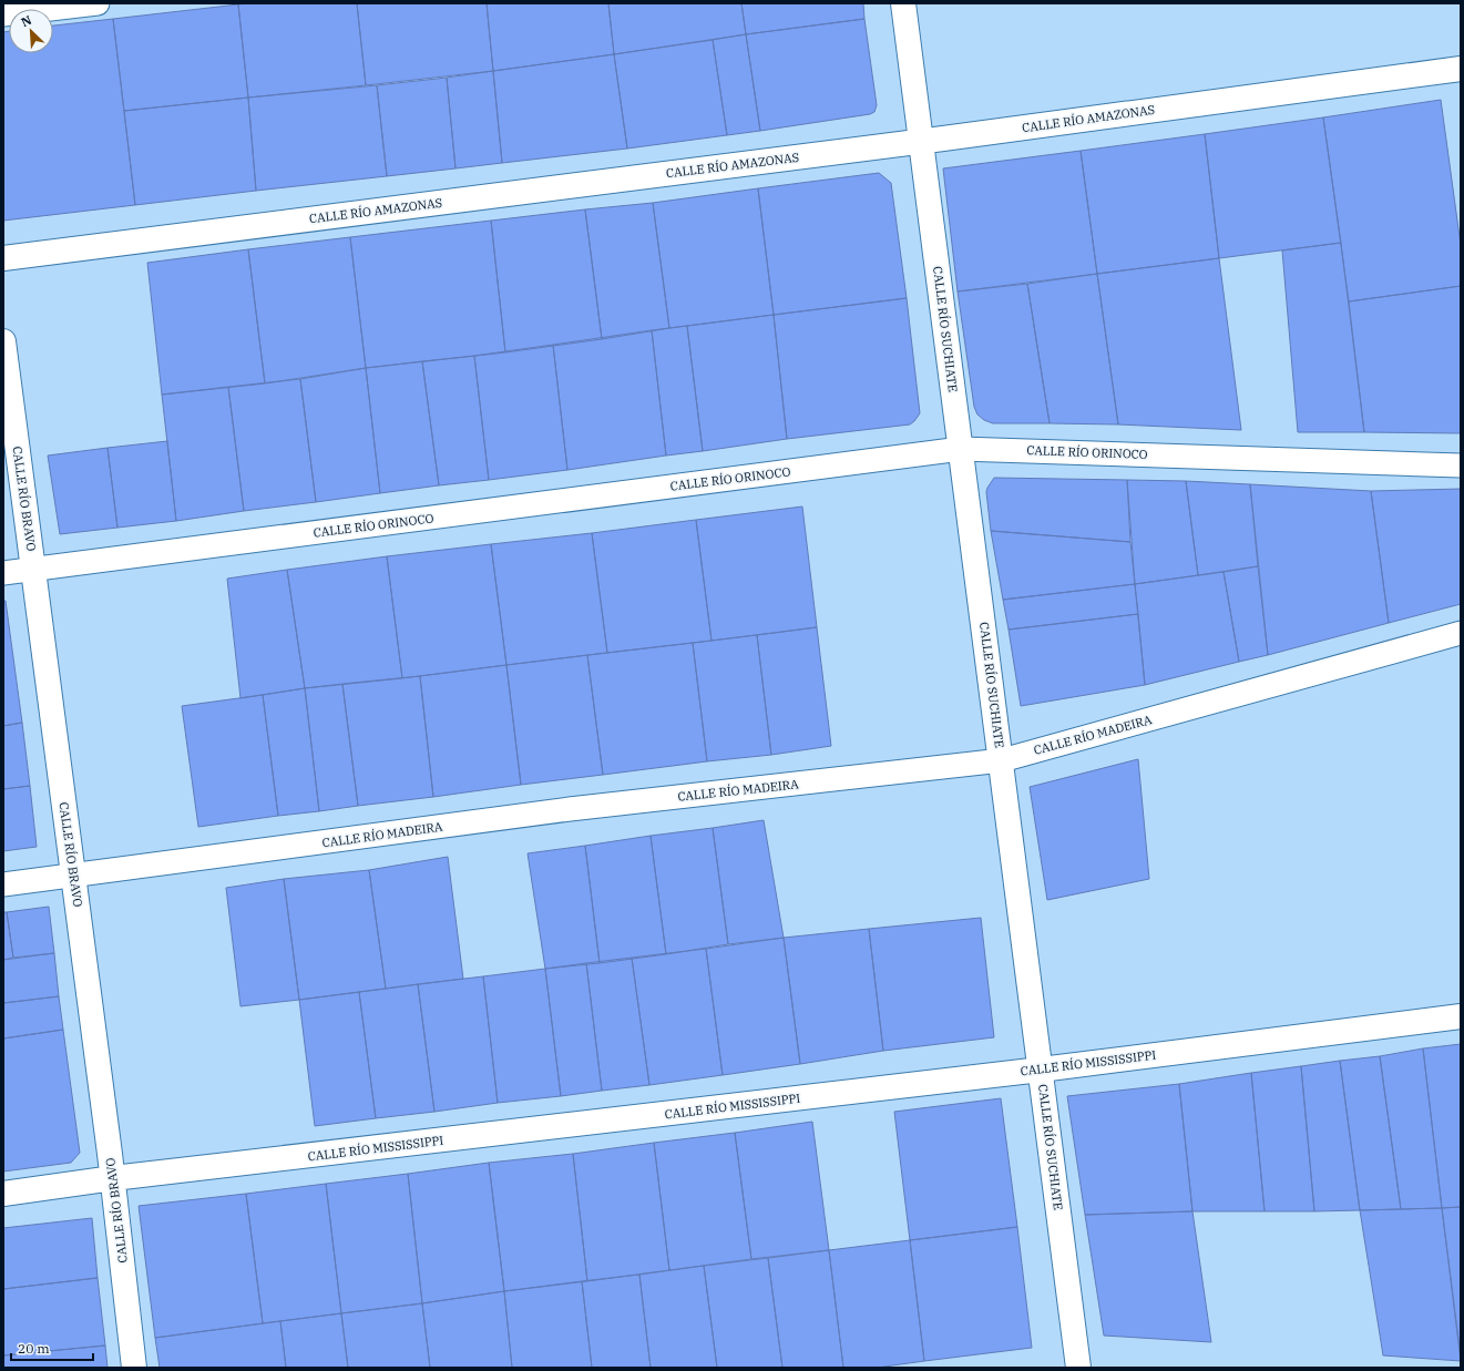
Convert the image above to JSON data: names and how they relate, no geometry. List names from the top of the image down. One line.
{"streets":{"street":["CALLE RÍO AMAZONAS","CALLE RÍO SUCHIATE","CALLE RÍO ORINOCO","CALLE RÍO BRAVO","CALLE RÍO MADEIRA","CALLE RÍO MISSISSIPPI"]},"crossings":[["CALLE RÍO AMAZONAS","CALLE RÍO SUCHIATE"],["CALLE RÍO SUCHIATE","CALLE RÍO ORINOCO"],["CALLE RÍO SUCHIATE","CALLE RÍO MADEIRA"],["CALLE RÍO SUCHIATE","CALLE RÍO MISSISSIPPI"],["CALLE RÍO ORINOCO","CALLE RÍO BRAVO"],["CALLE RÍO BRAVO","CALLE RÍO MADEIRA"],["CALLE RÍO BRAVO","CALLE RÍO MISSISSIPPI"]],"scale_bar":"20 m","north":"top left"}
